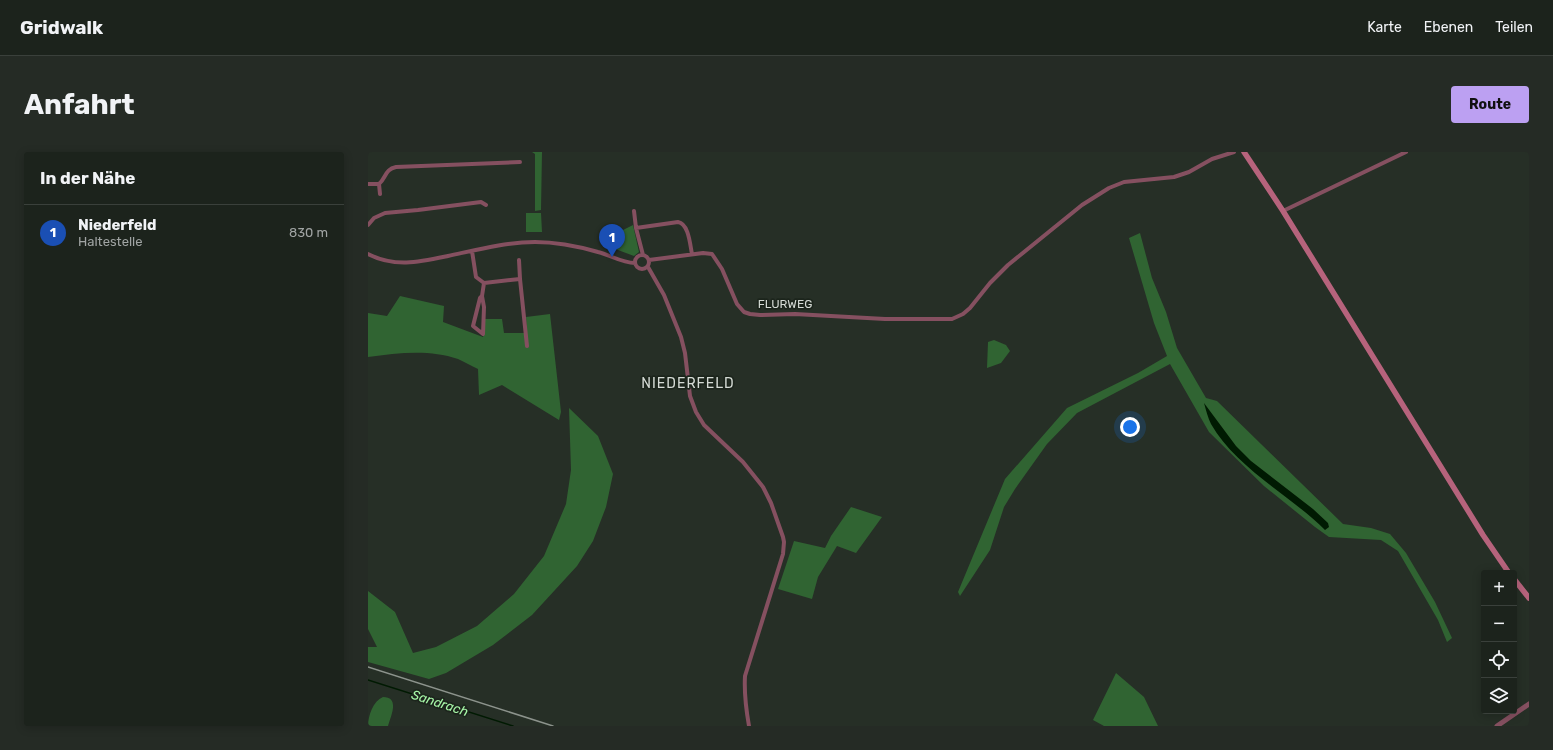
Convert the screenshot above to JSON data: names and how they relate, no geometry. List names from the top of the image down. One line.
{"streets":{"street":["FLURWEG"]},"districts":["NIEDERFELD"],"water":["Sandrach"],"page":{"header":"Gridwalk","nav":["Karte","Ebenen","Teilen"],"buttons":"Route","title":"Anfahrt","heading":"In der Nähe","list":[{"mark":"1","name":"Niederfeld","note":"Haltestelle","value":"830 m"}],"pins":"1","map_buttons":["+","−"]}}
